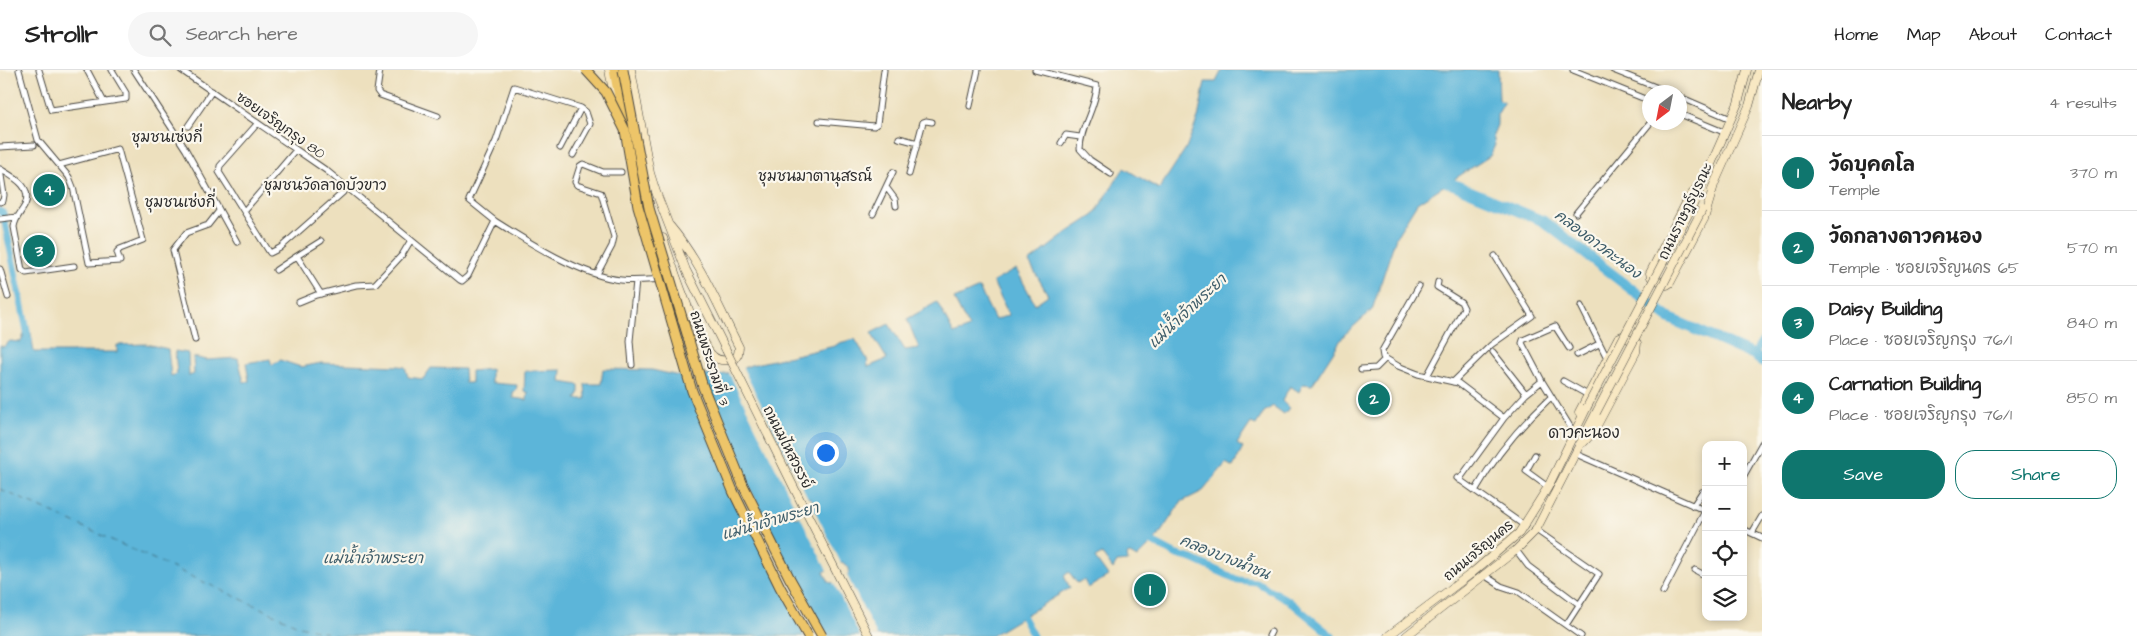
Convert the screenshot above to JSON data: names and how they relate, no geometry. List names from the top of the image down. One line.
{"streets":{"main road":["ถนนราษฎร์บูรณะ","ถนนพระรามที่ 3","ถนนมไหสวรรย์","ถนนเจริญนคร"],"street":["ซอยเจริญกรุง 80"]},"crossings":[["ถนนราษฎร์บูรณะ","ถนนเจริญนคร"]],"districts":["ชุมชนเซ่งกี่","ชุมชนมาตานุสรณ์","ชุมชนวัดลาดบัวขาว","ชุมชนเซ่งกี่","ดาวคะนอง"],"water":["คลองดาวคะนอง","แม่น้ำเจ้าพระยา","คลองบางน้ำชน"],"north":"bottom left","page":{"header":"Strollr","search":"Search here","nav":["Home","Map","About","Contact"],"heading":["Nearby","4 results"],"list":[{"mark":"1","name":"วัดบุคคโล","note":"Temple","value":"370 m"},{"mark":"2","name":"วัดกลางดาวคนอง","note":"Temple · ซอยเจริญนคร 65","value":"570 m"},{"mark":"3","name":"Daisy Building","note":"Place · ซอยเจริญกรุง 76/1","value":"840 m"},{"mark":"4","name":"Carnation Building","note":"Place · ซอยเจริญกรุง 76/1","value":"850 m"}],"pins":["4","3","2","1"],"buttons":["Save","Share"],"map_buttons":["+","−"]}}
